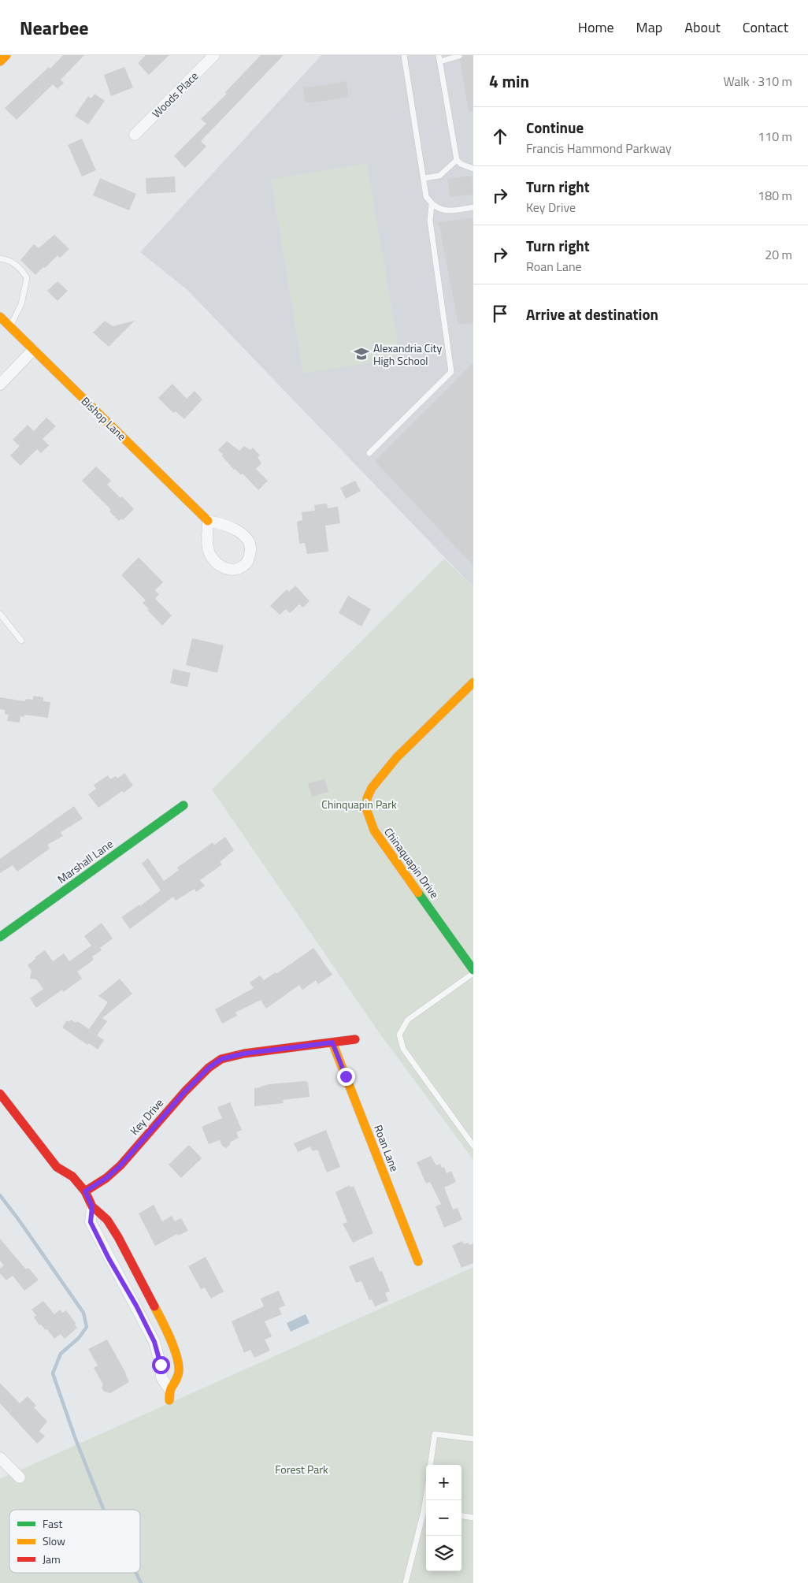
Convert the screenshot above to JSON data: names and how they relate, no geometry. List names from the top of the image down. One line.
{"streets":{"street":["Woods Place","Bishop Lane","Marshall Lane","Chinaquapin Drive","Key Drive","Roan Lane"]},"crossings":[["Key Drive","Roan Lane"]],"parks":["Chinquapin Park","Forest Park"],"places":{"school or university":["Alexandria City High School"]},"legend":["Fast","Slow","Jam"],"page":{"header":"Nearbee","nav":["Home","Map","About","Contact"],"heading":["4 min","Walk · 310 m"],"list":[["Continue","Francis Hammond Parkway","110 m"],["Turn right","Key Drive","180 m"],["Turn right","Roan Lane","20 m"],"Arrive at destination"],"map_buttons":["+","−"]}}
